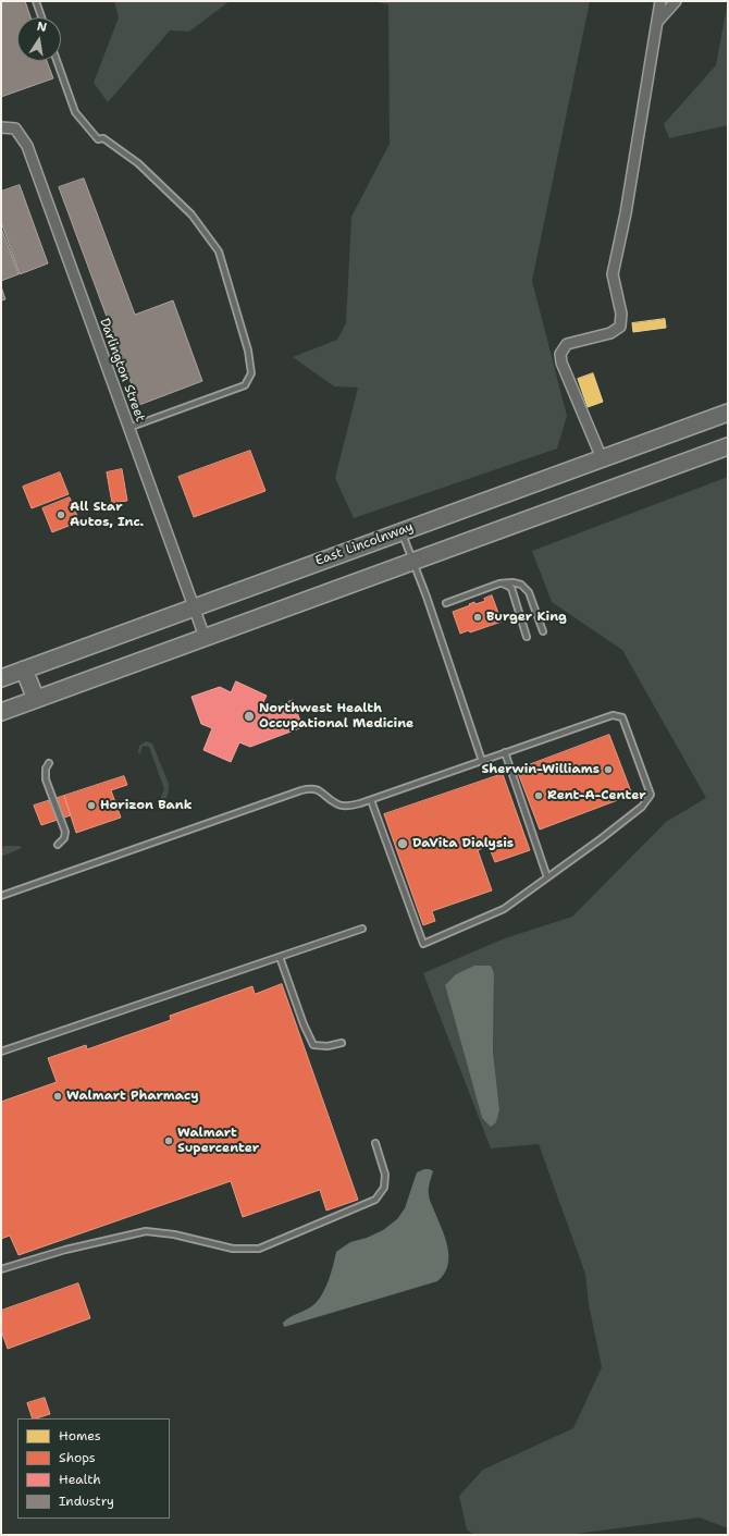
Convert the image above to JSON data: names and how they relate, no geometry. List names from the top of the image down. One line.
{"streets":{"main road":["East Lincolnway"],"street":["Darlington Street"]},"crossings":[["Darlington Street","East Lincolnway"]],"places":["All Star Autos, Inc.","Burger King","Northwest Health Occupational Medicine","Sherwin-Williams","Rent-A-Center","Horizon Bank","DaVita Dialysis","Walmart Pharmacy","Walmart Supercenter"],"legend":["Homes","Shops","Health","Industry"],"north":"top"}
